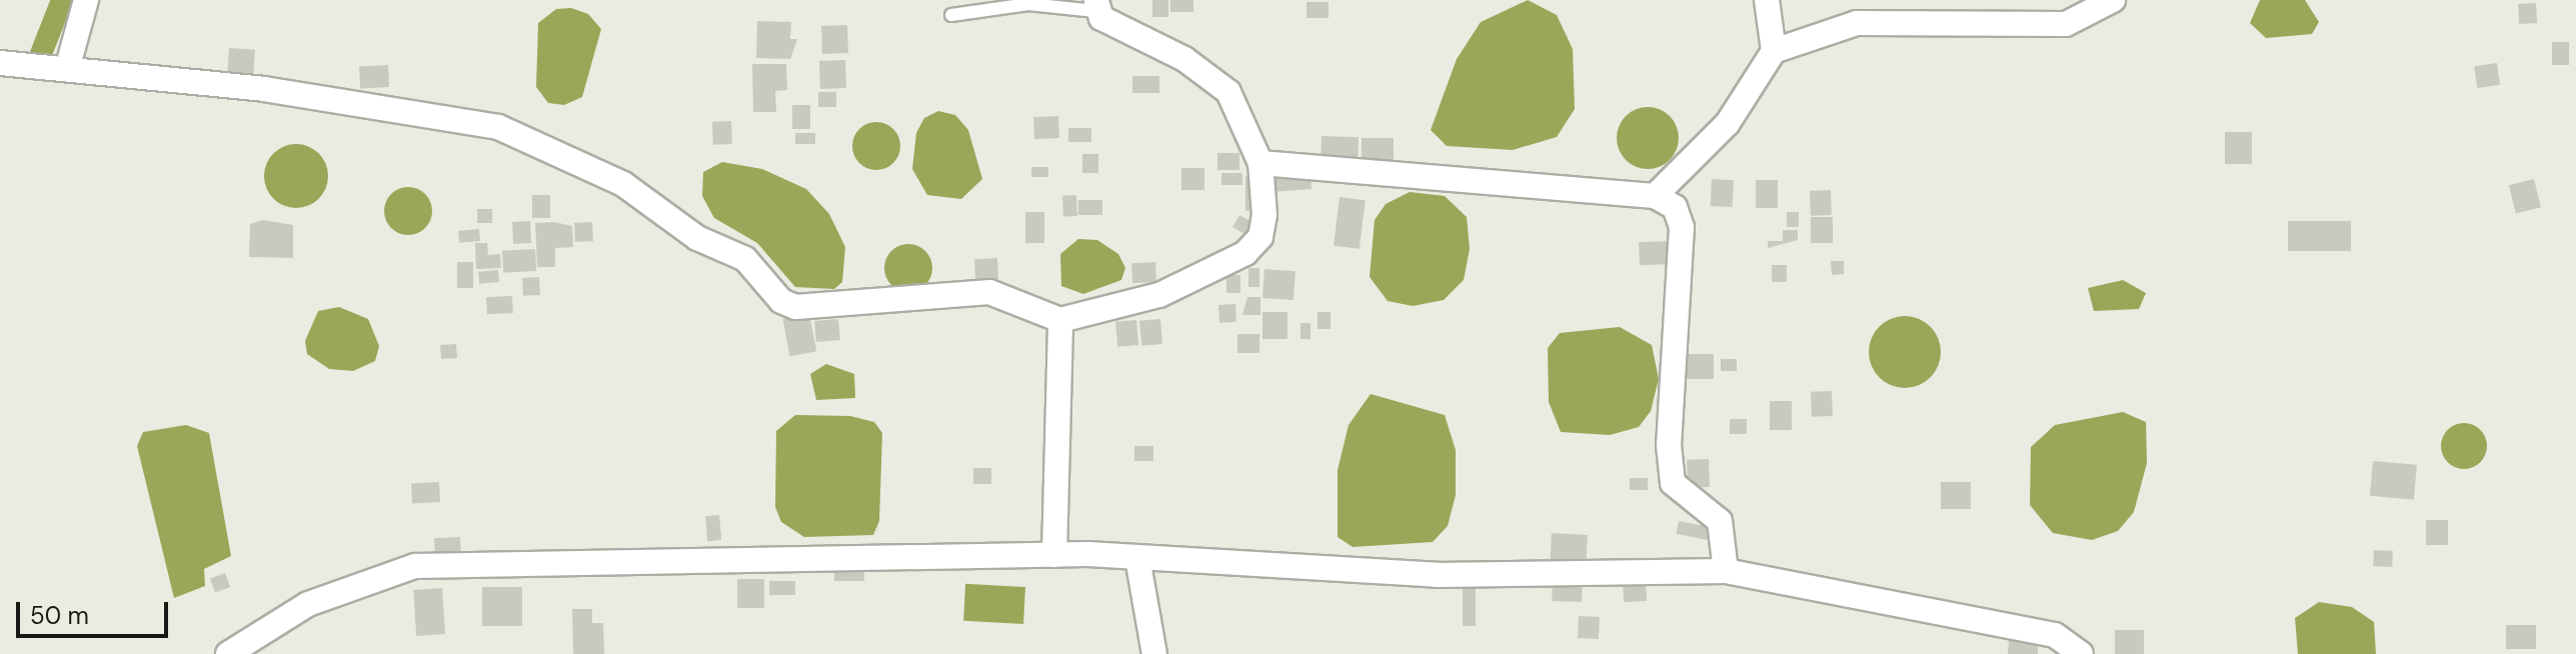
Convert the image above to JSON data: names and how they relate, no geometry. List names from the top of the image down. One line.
{"scale_bar":"50 m"}
